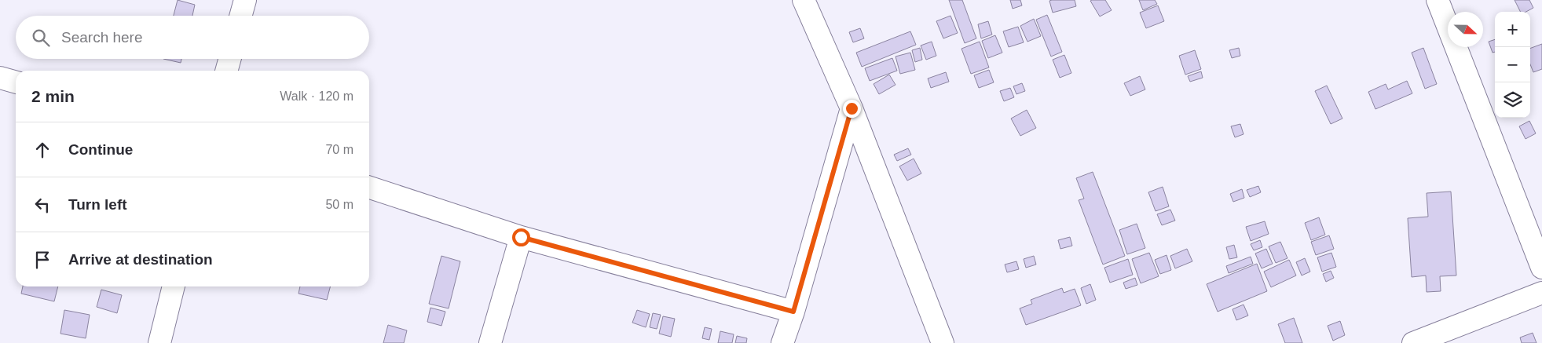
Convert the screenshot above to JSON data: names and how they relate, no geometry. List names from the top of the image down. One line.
{"north":"right","page":{"map_buttons":["+","−"],"search":"Search here","heading":["2 min","Walk · 120 m"],"list":[["Continue","70 m"],["Turn left","50 m"],"Arrive at destination"]}}
